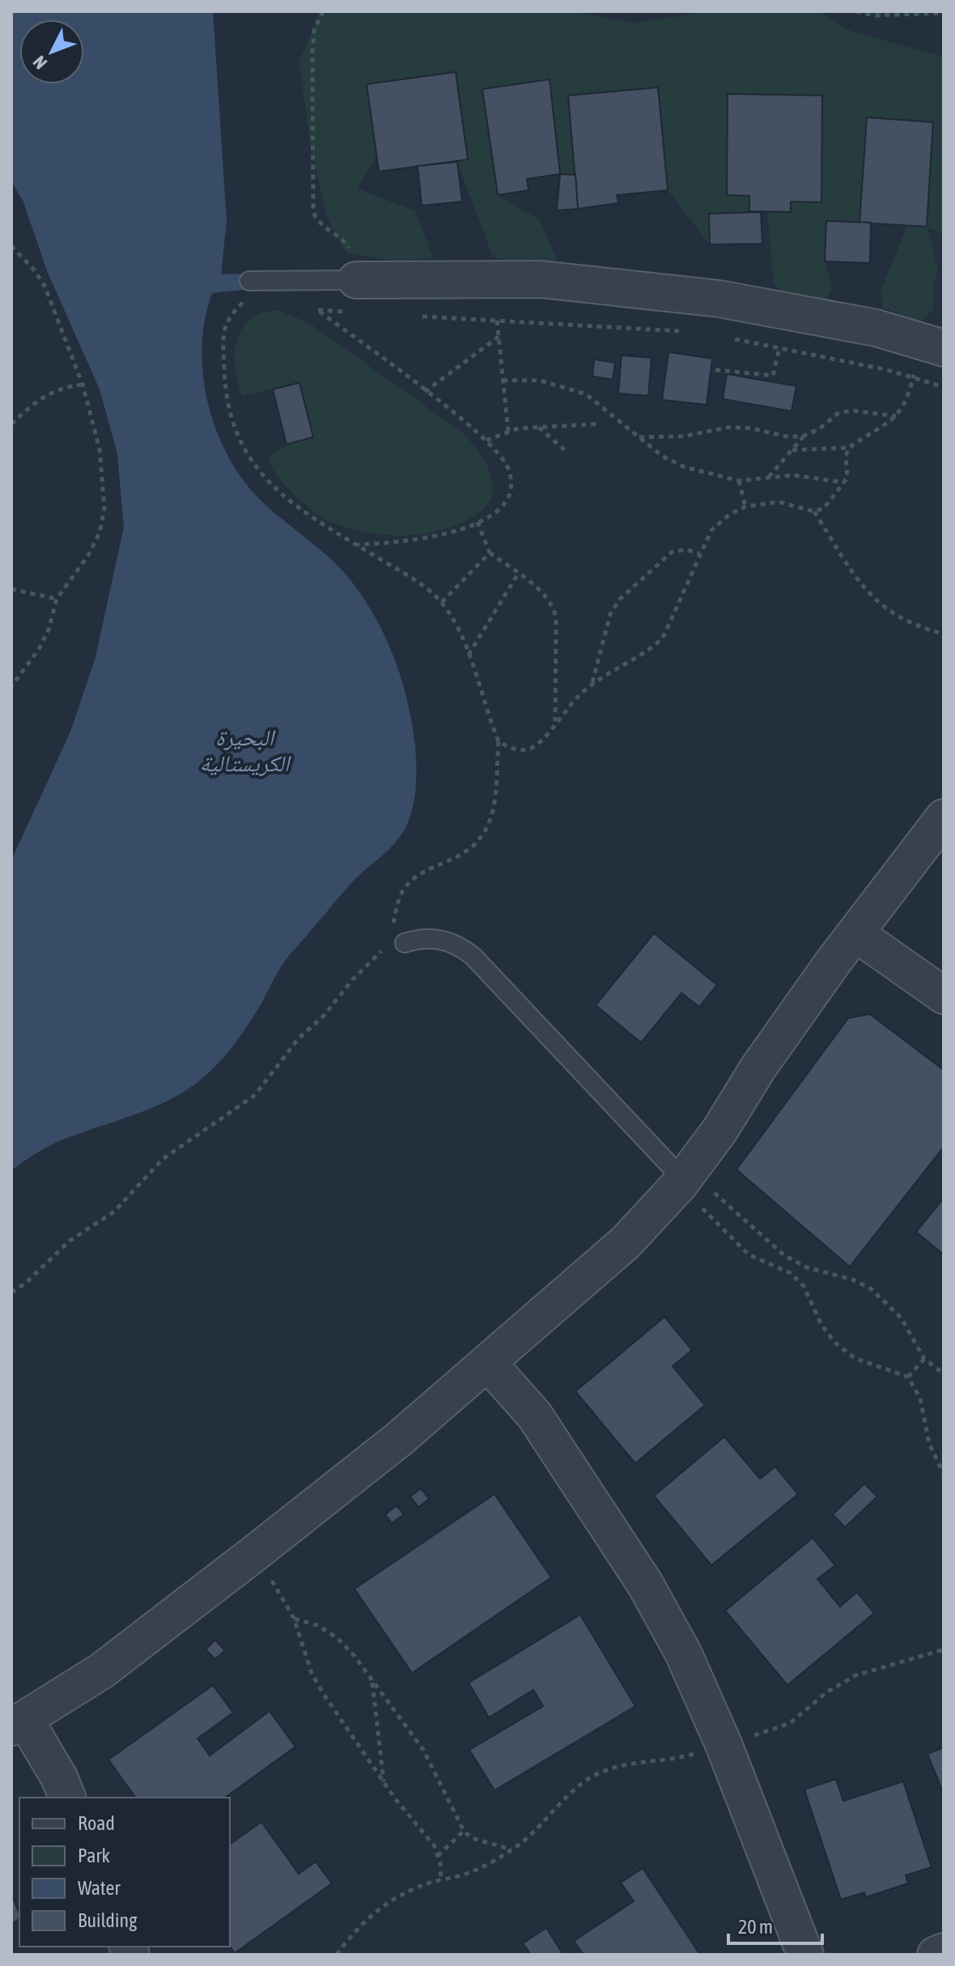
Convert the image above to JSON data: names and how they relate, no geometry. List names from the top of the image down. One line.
{"water":["البحيرة الكريستالية"],"legend":["Road","Park","Water","Building"],"scale_bar":"20 m","north":"bottom left"}
